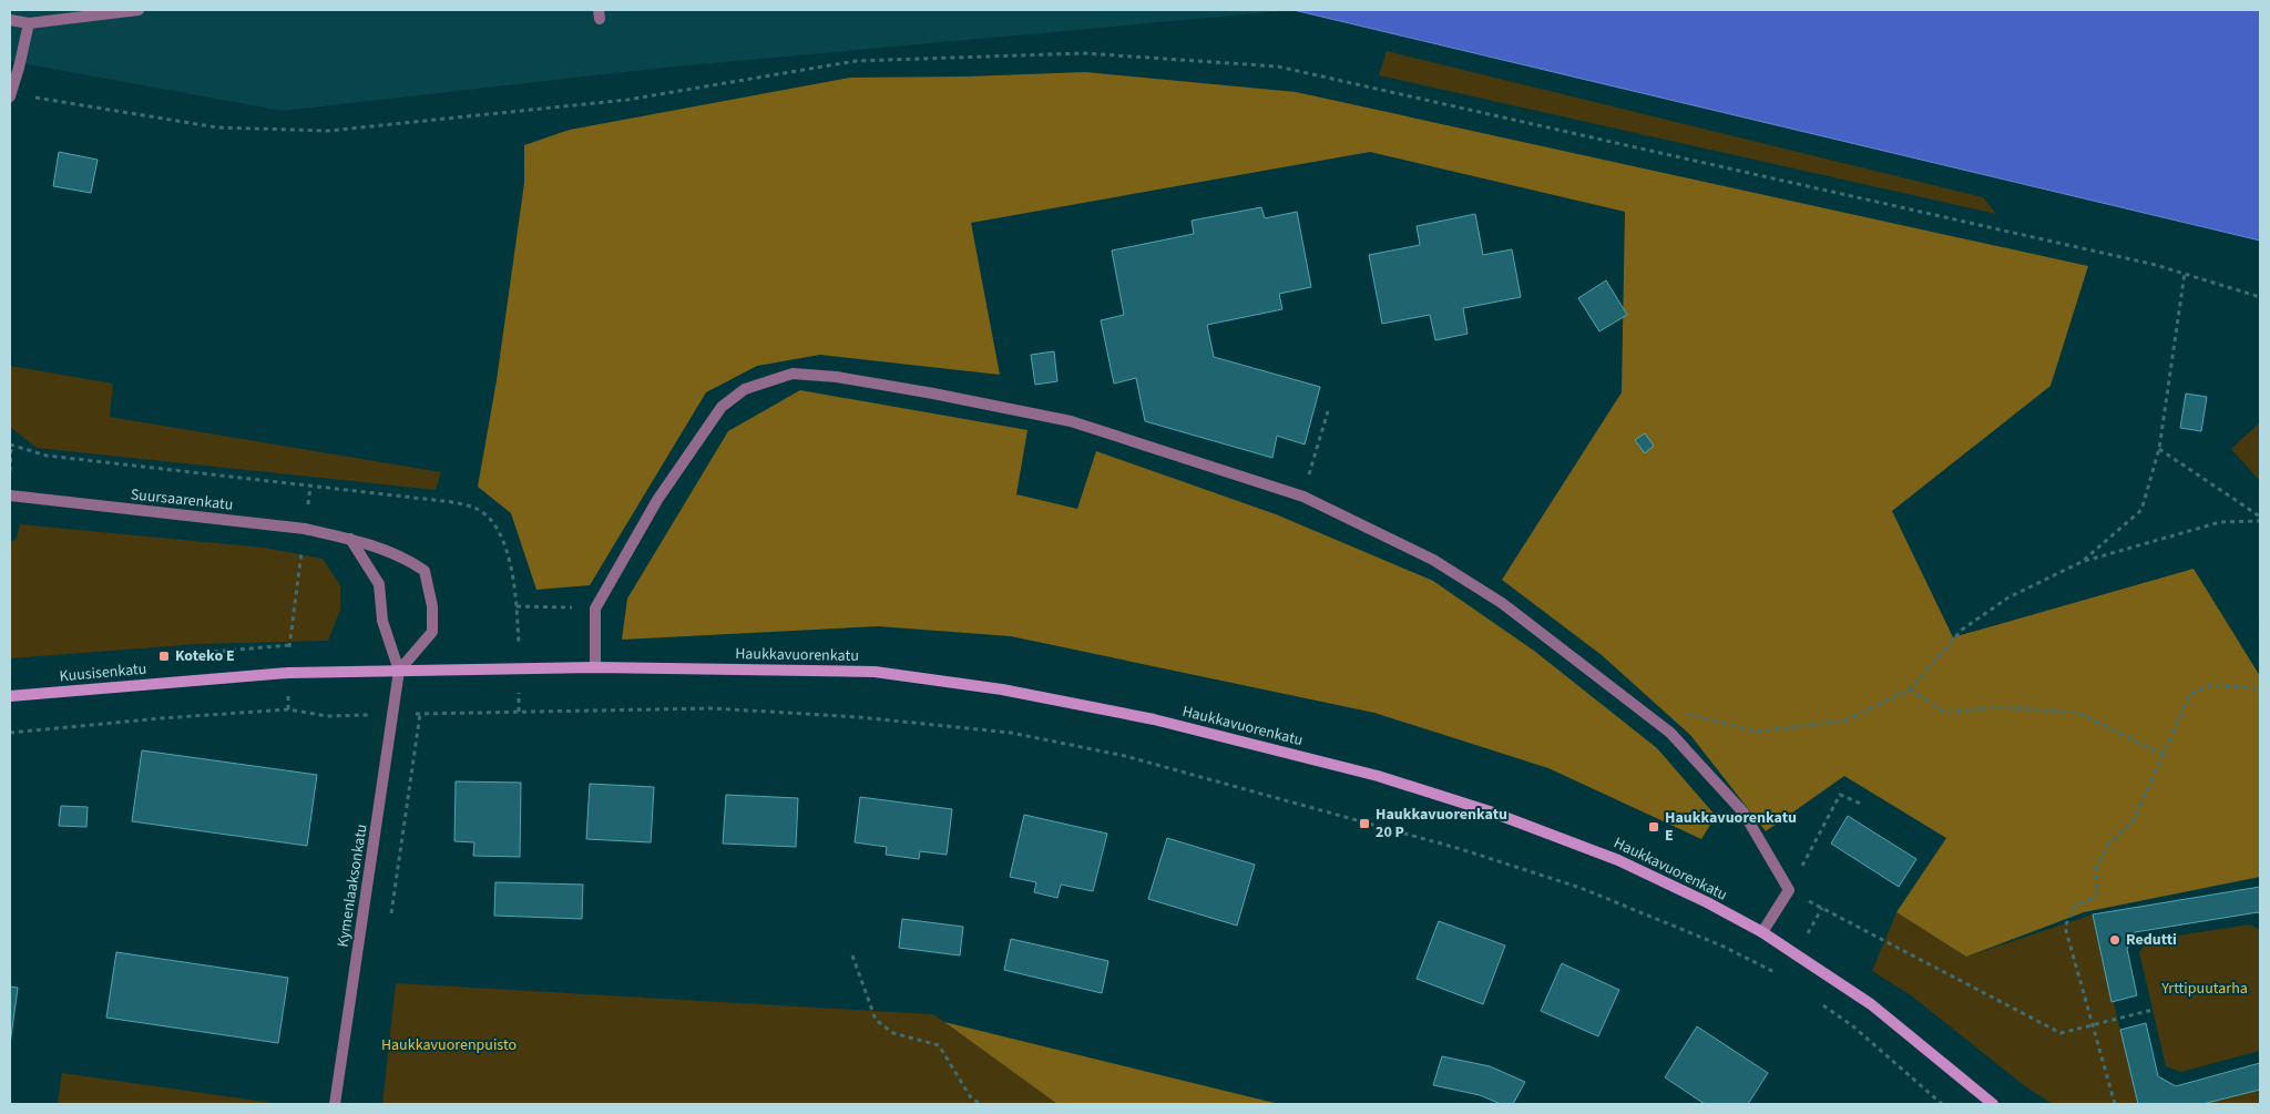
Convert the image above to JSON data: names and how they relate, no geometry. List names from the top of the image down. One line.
{"streets":{"main road":["Haukkavuorenkatu","Kuusisenkatu"],"street":["Suursaarenkatu","Kymenlaaksonkatu"]},"crossings":[["Suursaarenkatu","Haukkavuorenkatu"],["Suursaarenkatu","Kuusisenkatu"],["Suursaarenkatu","Kymenlaaksonkatu"],["Haukkavuorenkatu","Kuusisenkatu"],["Haukkavuorenkatu","Kymenlaaksonkatu"],["Kuusisenkatu","Kymenlaaksonkatu"]],"parks":["Yrttipuutarha","Haukkavuorenpuisto"],"places":{"transit":["Koteko E","Haukkavuorenkatu 20 P","Haukkavuorenkatu E"],"other":["Redutti"]}}
